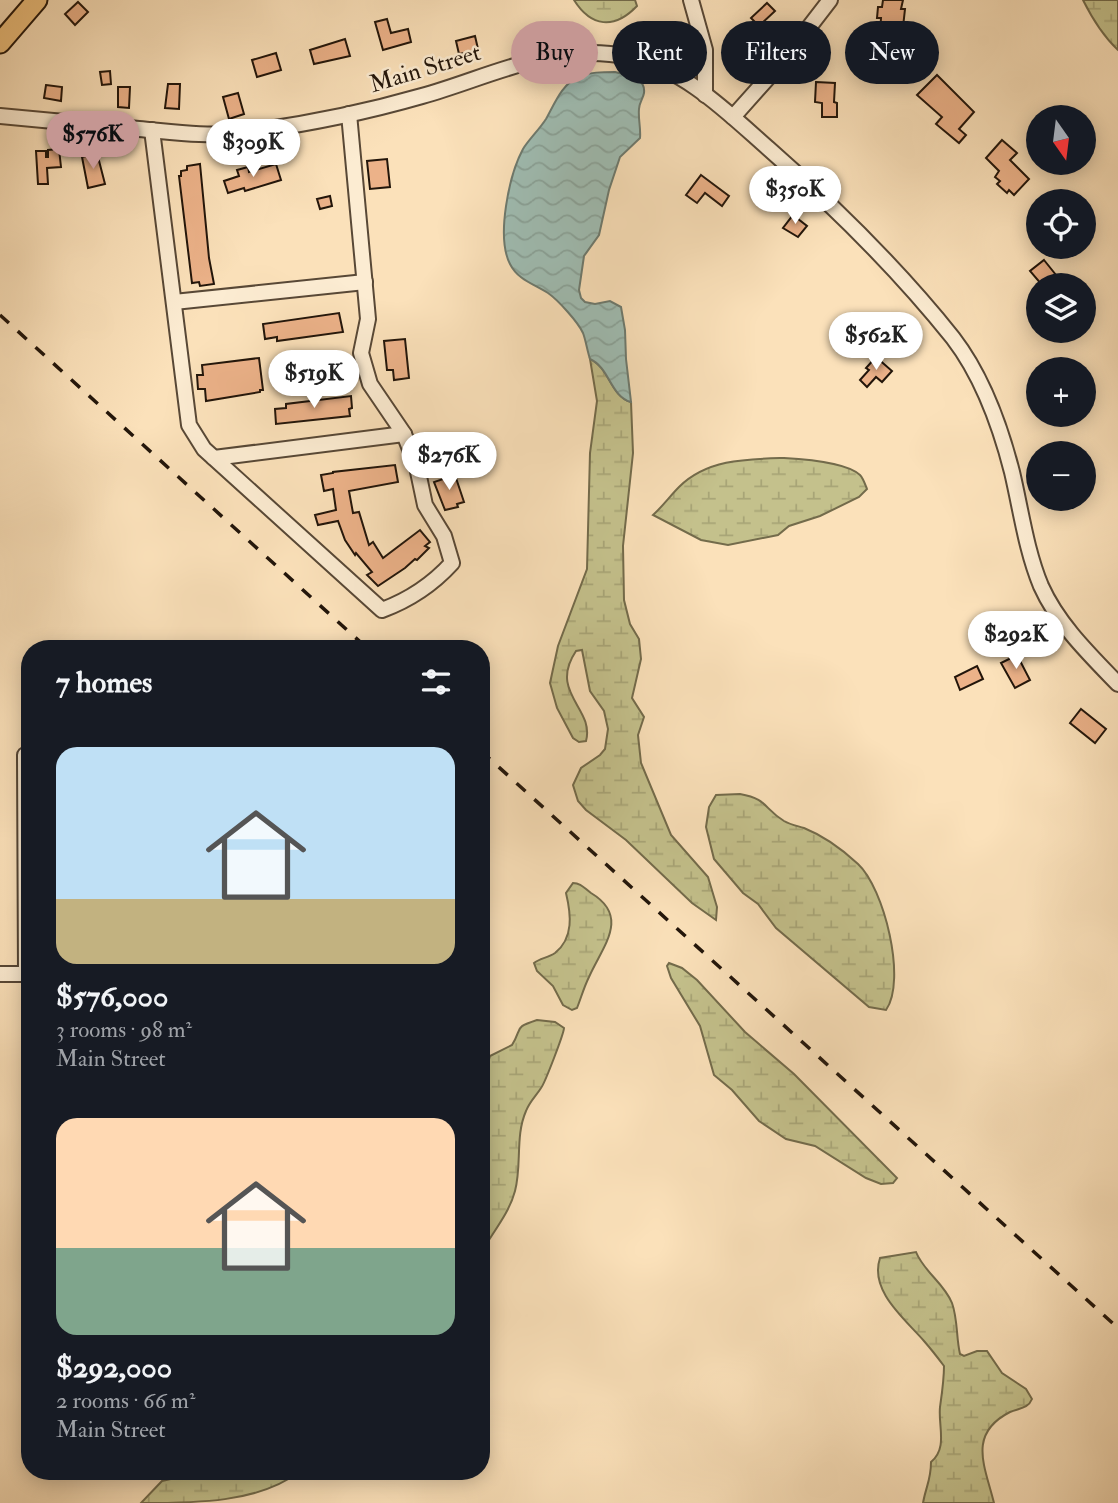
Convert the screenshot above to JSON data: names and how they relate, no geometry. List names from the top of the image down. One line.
{"streets":{"street":["Main Street"]},"north":"bottom","page":{"chip":["Buy","Rent","Filters","New"],"map_buttons":["+","−"],"price":["$576K","$309K","$350K","$562K","$519K","$276K","$292K"],"heading":"7 homes","list":[{"name":"$576,000","note":"3 rooms · 98 m² · Main Street"},{"name":"$292,000","note":"2 rooms · 66 m² · Main Street"}]}}
